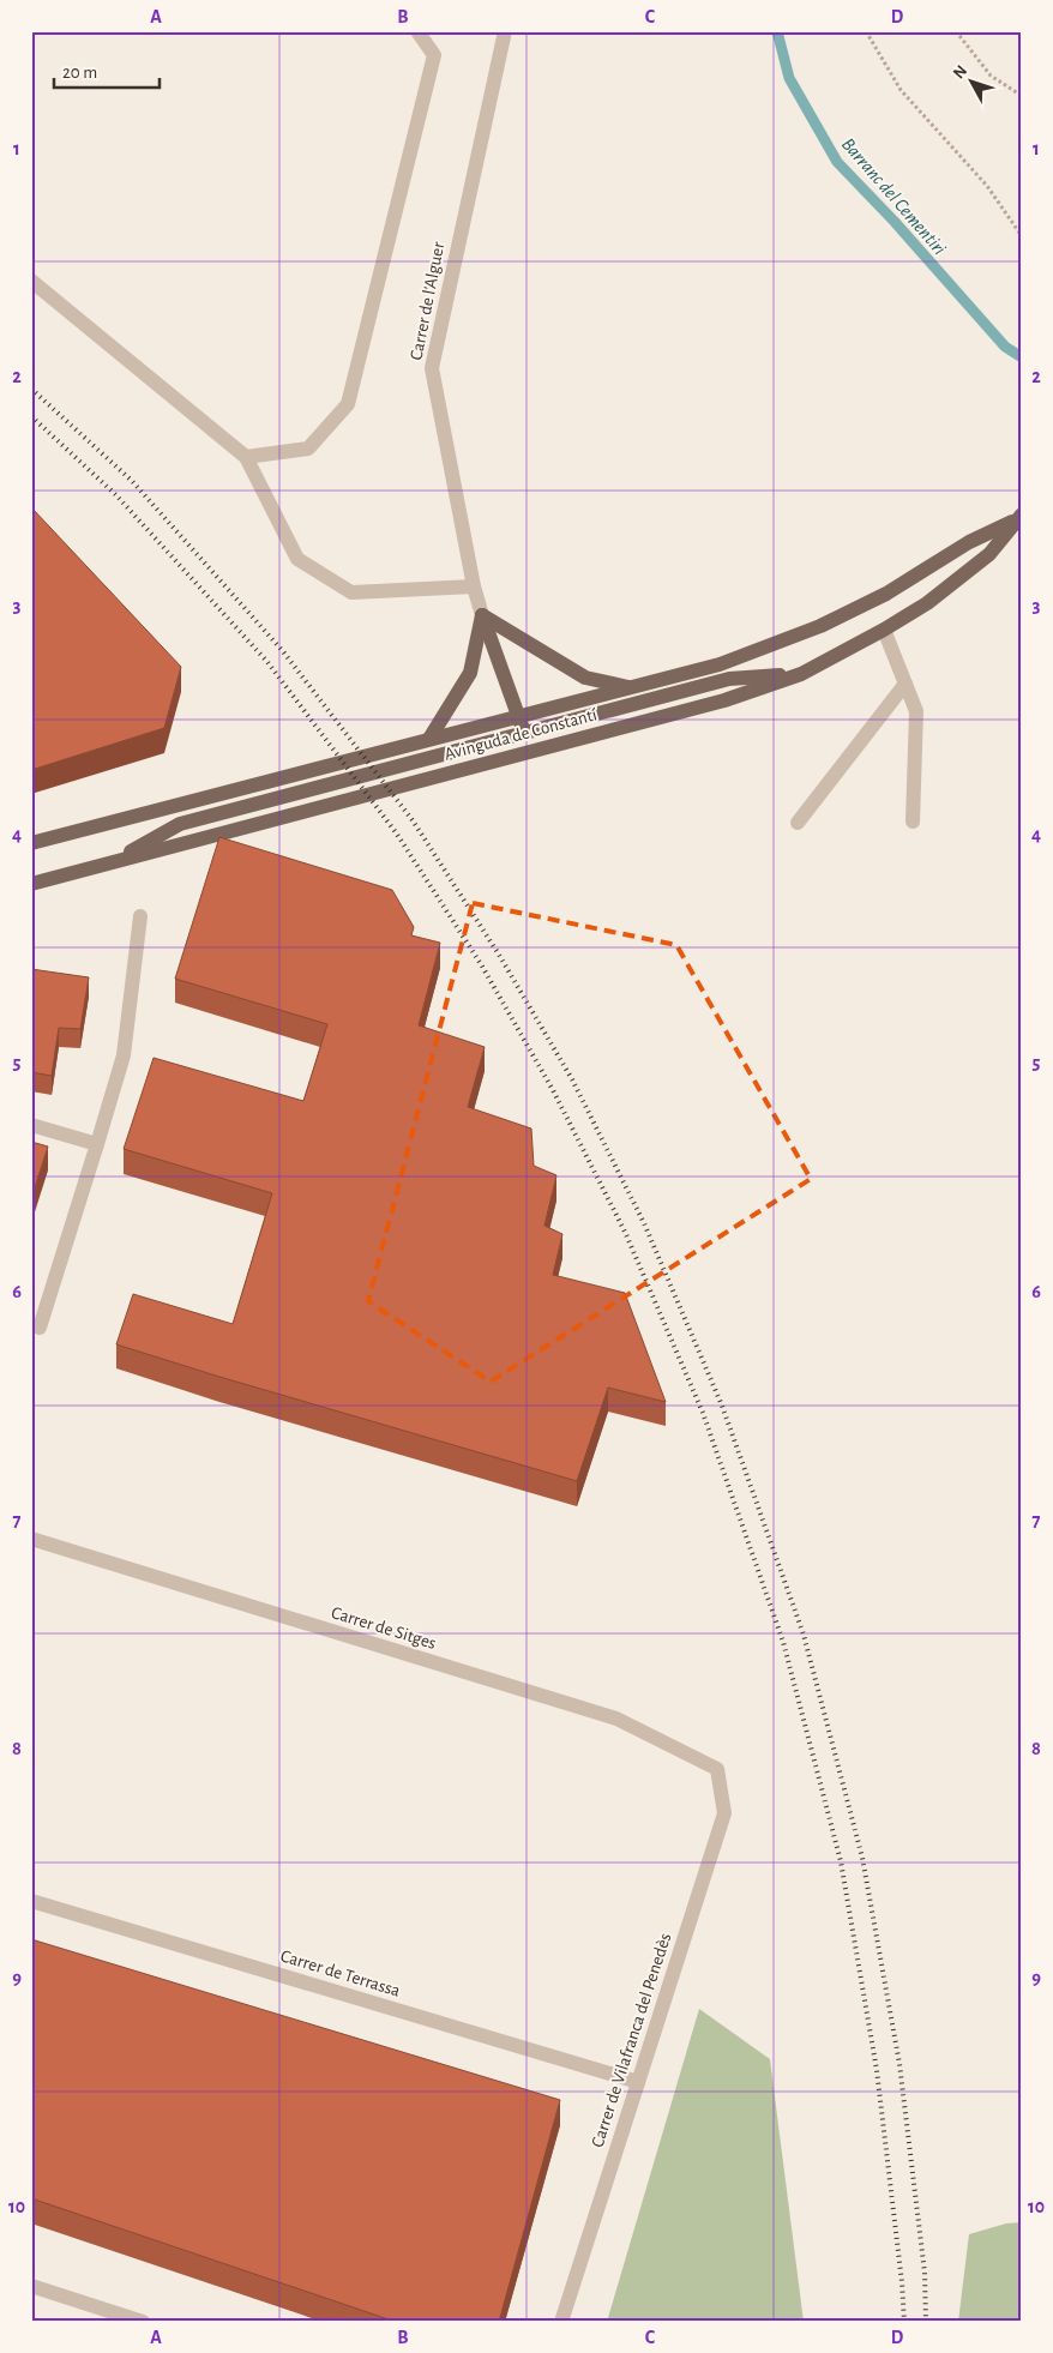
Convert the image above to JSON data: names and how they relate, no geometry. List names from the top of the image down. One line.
{"streets":{"main road":["Avinguda de Constantí"],"street":["Carrer de l'Alguer","Carrer de Sitges","Carrer de Terrassa","Carrer de Vilafranca del Penedès"]},"crossings":[["Carrer de Sitges","Carrer de Vilafranca del Penedès"],["Carrer de Terrassa","Carrer de Vilafranca del Penedès"]],"water":["Barranc del Cementiri"],"scale_bar":"20 m","north":"top left","grid":{"columns":["A","B","C","D"],"rows":["1","2","3","4","5","6","7","8","9","10"]}}
